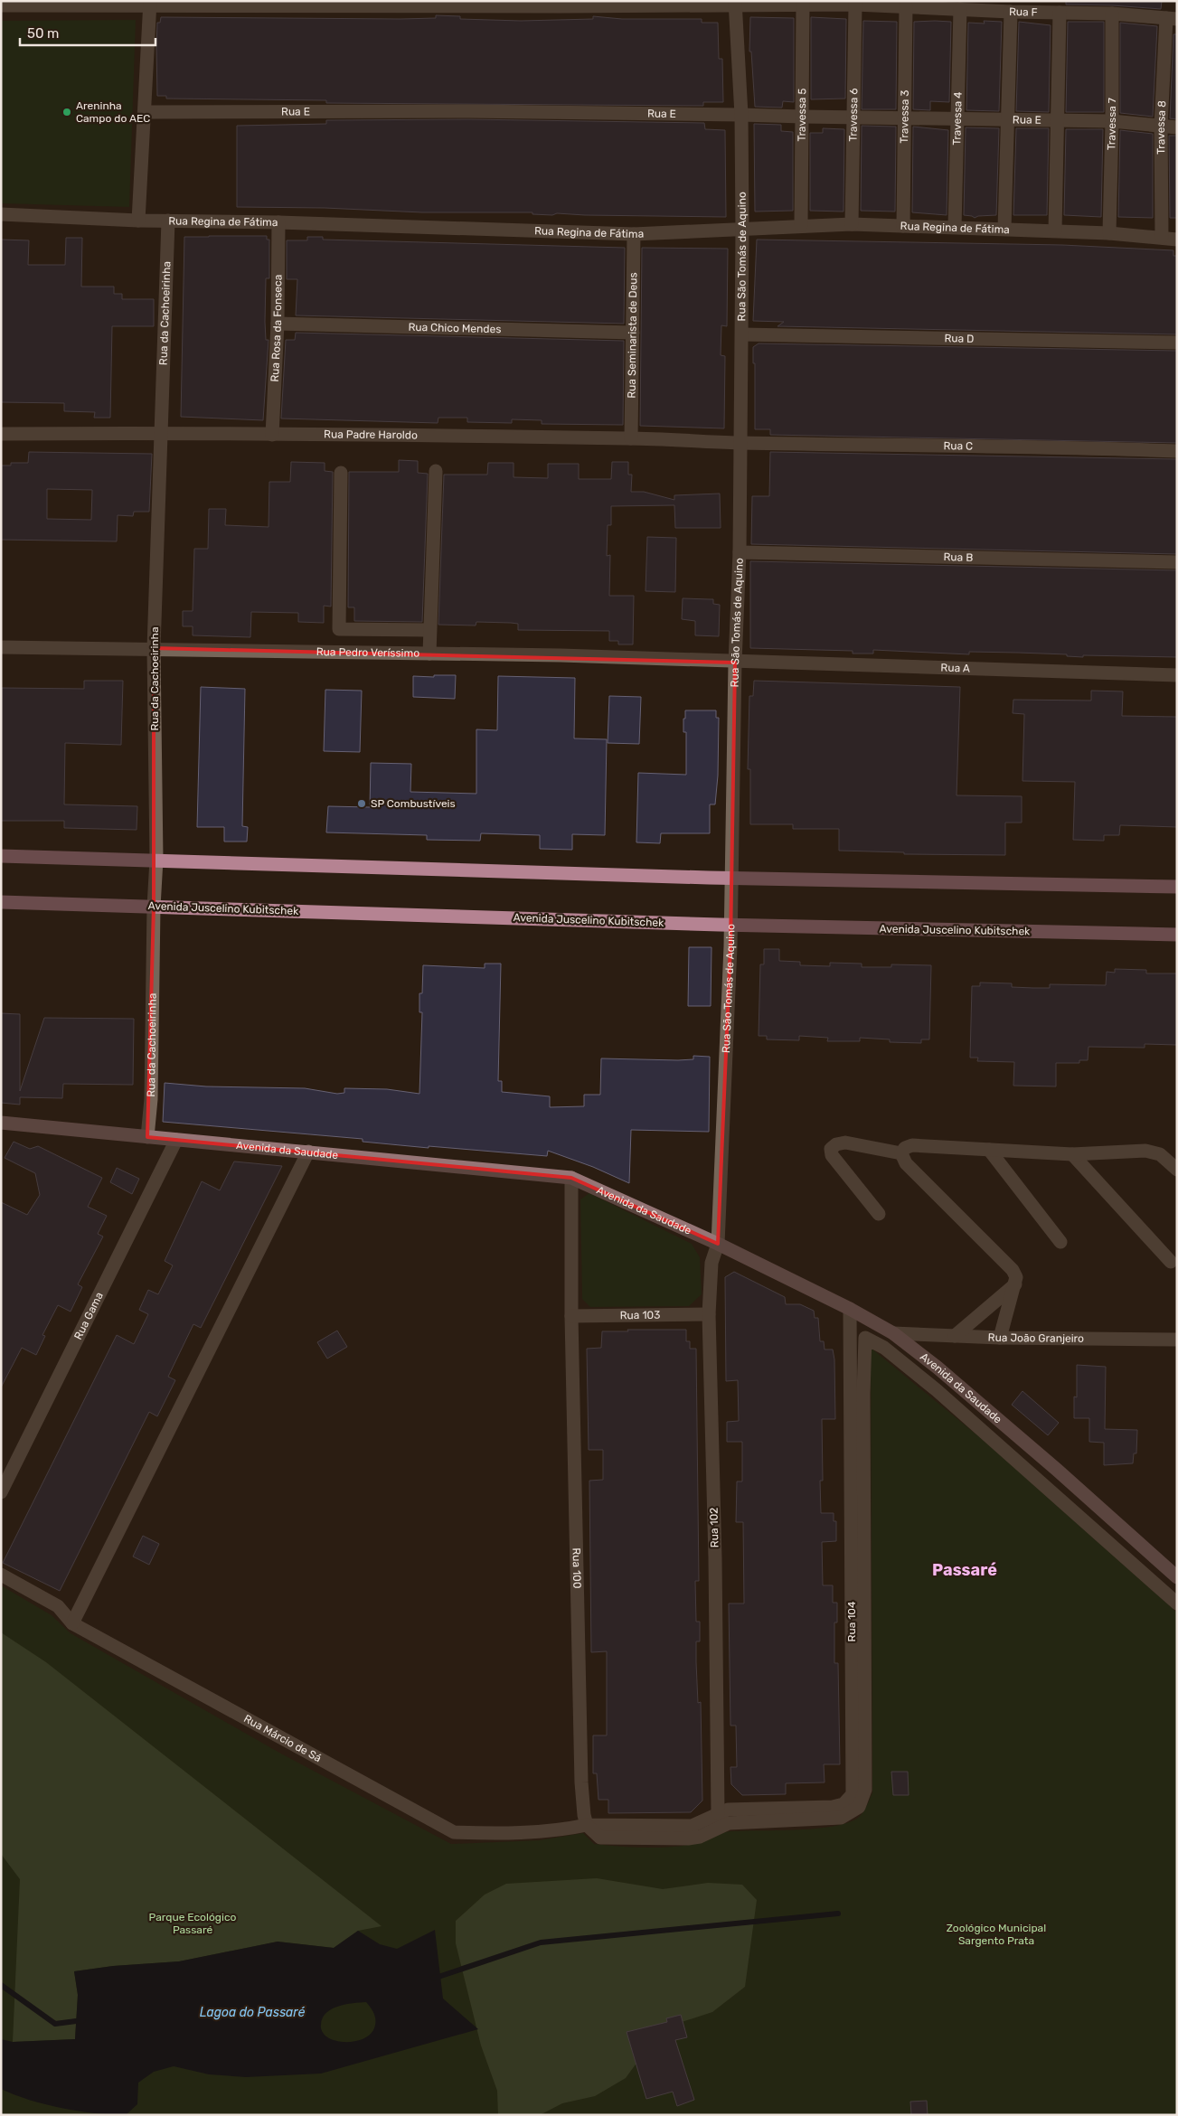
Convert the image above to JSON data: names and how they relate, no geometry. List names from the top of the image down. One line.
{"streets":{"main road":["Avenida Juscelino Kubitschek"],"street":["Rua F","Rua E","Travessa 6","Travessa 5","Travessa 3","Travessa 4","Travessa 7","Travessa 8","Rua Regina de Fátima","Rua São Tomás de Aquino","Rua da Cachoeirinha","Rua Chico Mendes","Rua Rosa da Fonseca","Rua Seminarista de Deus","Rua D","Rua Padre Haroldo","Rua C","Rua B","Rua Pedro Veríssimo","Rua A","Avenida da Saudade","Rua 103","Rua Gama","Rua João Granjeiro","Rua 102","Rua 100","Rua 104","Rua Márcio de Sá"]},"crossings":[["Rua F","Travessa 6"],["Rua F","Travessa 5"],["Rua F","Travessa 3"],["Rua F","Travessa 4"],["Rua F","Travessa 7"],["Rua F","Travessa 8"],["Rua F","Rua São Tomás de Aquino"],["Rua E","Travessa 6"],["Rua E","Travessa 5"],["Rua E","Travessa 3"],["Rua E","Travessa 4"],["Rua E","Travessa 7"],["Rua E","Travessa 8"],["Rua E","Rua São Tomás de Aquino"],["Travessa 6","Rua Regina de Fátima"],["Travessa 5","Rua Regina de Fátima"],["Travessa 3","Rua Regina de Fátima"],["Travessa 4","Rua Regina de Fátima"],["Travessa 7","Rua Regina de Fátima"],["Travessa 8","Rua Regina de Fátima"],["Rua Regina de Fátima","Rua São Tomás de Aquino"],["Rua Regina de Fátima","Rua da Cachoeirinha"],["Rua Regina de Fátima","Rua Rosa da Fonseca"],["Rua Regina de Fátima","Rua Seminarista de Deus"],["Rua São Tomás de Aquino","Rua D"],["Rua São Tomás de Aquino","Rua Padre Haroldo"],["Rua São Tomás de Aquino","Rua C"],["Rua São Tomás de Aquino","Rua B"],["Rua São Tomás de Aquino","Rua Pedro Veríssimo"],["Rua São Tomás de Aquino","Rua A"],["Rua São Tomás de Aquino","Avenida Juscelino Kubitschek"],["Rua São Tomás de Aquino","Avenida da Saudade"],["Rua São Tomás de Aquino","Rua 102"],["Rua da Cachoeirinha","Rua Padre Haroldo"],["Rua da Cachoeirinha","Rua Pedro Veríssimo"],["Rua da Cachoeirinha","Avenida Juscelino Kubitschek"],["Rua da Cachoeirinha","Avenida da Saudade"],["Rua Chico Mendes","Rua Rosa da Fonseca"],["Rua Chico Mendes","Rua Seminarista de Deus"],["Rua Rosa da Fonseca","Rua Padre Haroldo"],["Rua Seminarista de Deus","Rua Padre Haroldo"],["Rua Padre Haroldo","Rua C"],["Rua Pedro Veríssimo","Rua A"],["Avenida da Saudade","Rua Gama"],["Avenida da Saudade","Rua João Granjeiro"],["Avenida da Saudade","Rua 102"],["Avenida da Saudade","Rua 100"],["Avenida da Saudade","Rua 104"],["Rua 103","Rua 102"],["Rua 103","Rua 100"],["Rua 102","Rua 104"],["Rua 100","Rua Márcio de Sá"]],"districts":["Passaré"],"water":["Lagoa do Passaré"],"parks":["Parque Ecológico Passaré","Zoológico Municipal Sargento Prata"],"places":["Areninha Campo do AEC","SP Combustíveis"],"scale_bar":"50 m"}
